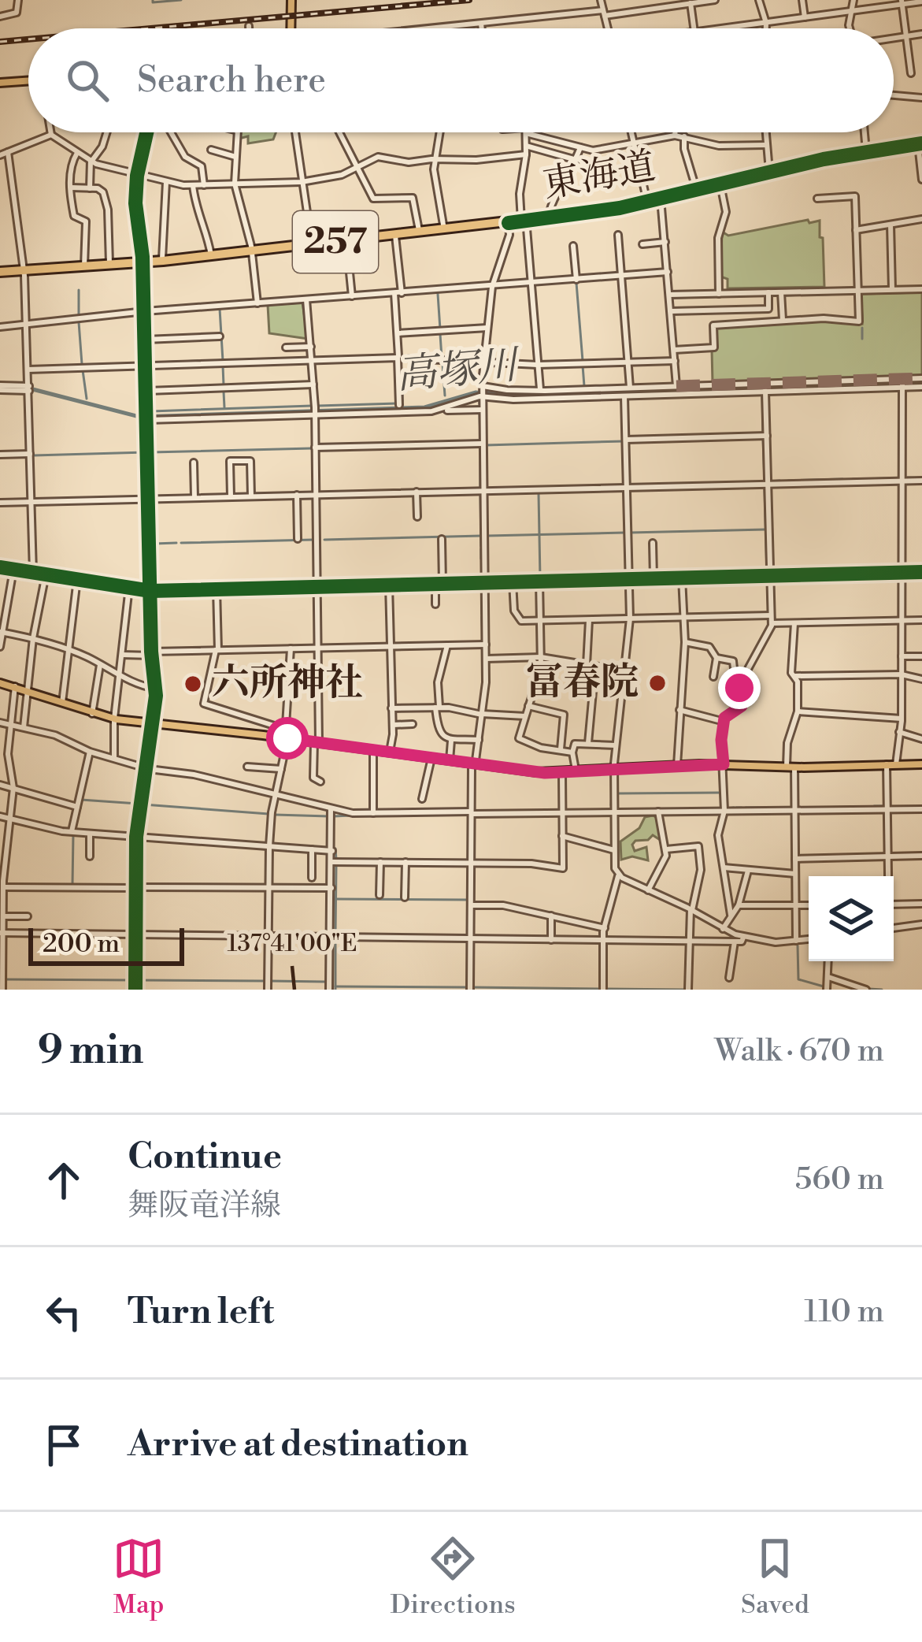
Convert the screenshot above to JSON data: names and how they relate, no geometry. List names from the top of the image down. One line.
{"streets":{"highway":["東海道","257"]},"water":["高塚川"],"places":["冨春院","六所神社"],"scale_bar":"200 m","page":{"search":"Search here","scale":"200 m","heading":["9 min","Walk · 670 m"],"list":[["Continue","舞阪竜洋線","560 m"],["Turn left","110 m"],"Arrive at destination"],"nav":["Map","Directions","Saved"]},"coordinates":["137°41'00\"E"]}
